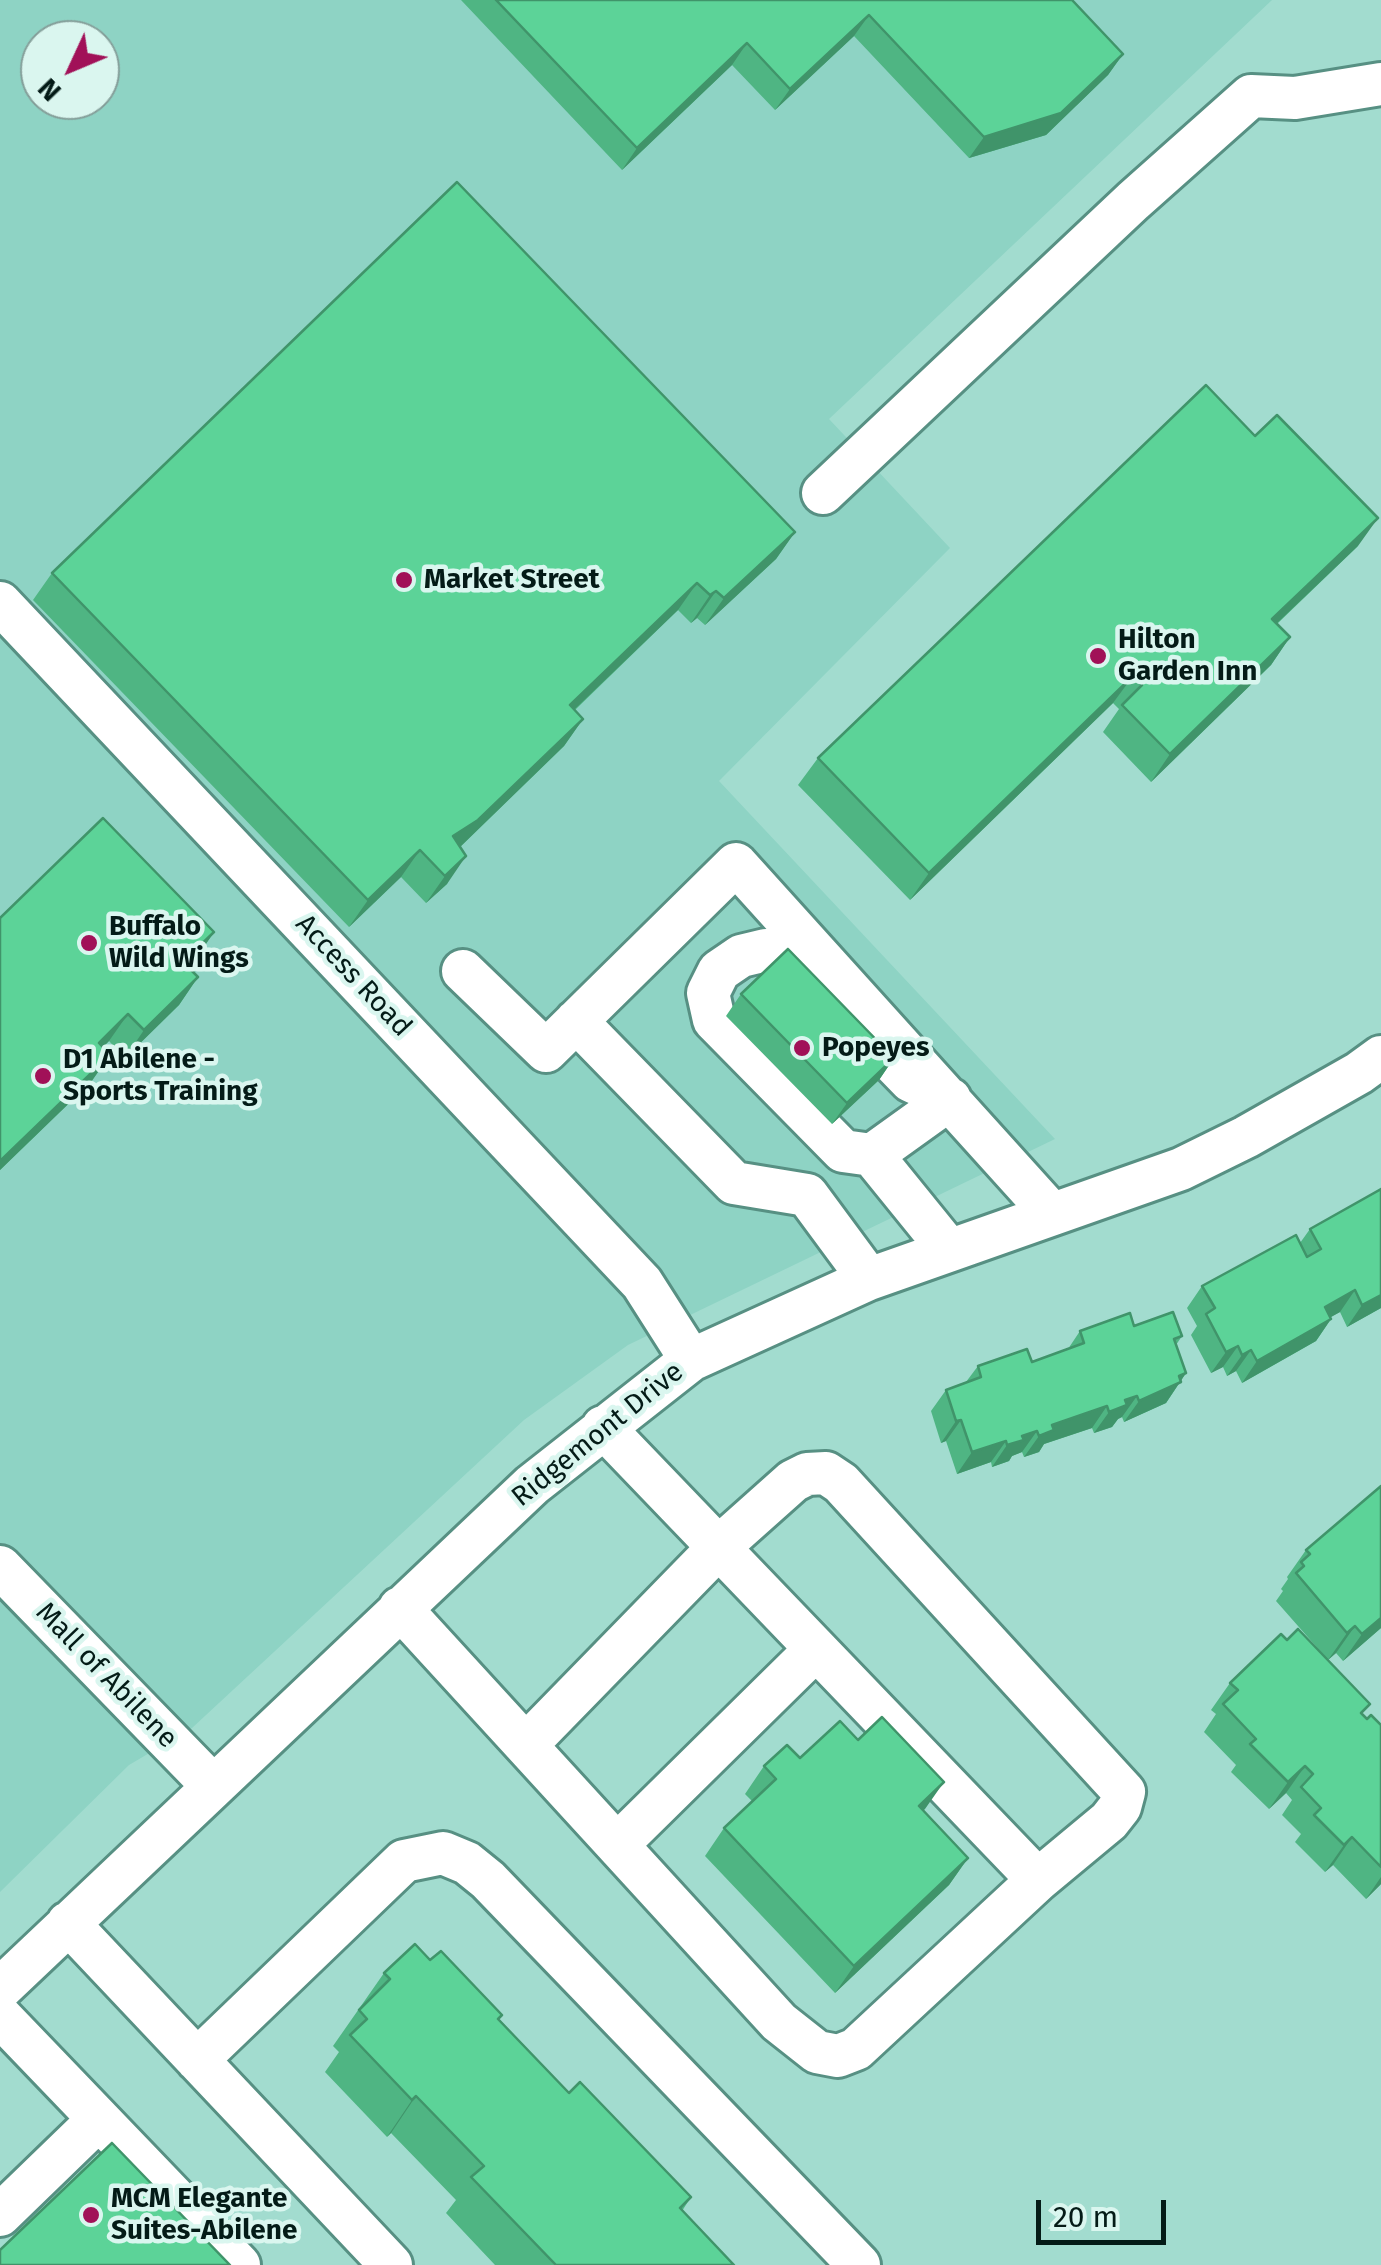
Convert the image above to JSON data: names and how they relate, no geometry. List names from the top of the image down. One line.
{"streets":{"street":["Access Road","Ridgemont Drive","Mall of Abilene"]},"crossings":[["Access Road","Ridgemont Drive"],["Ridgemont Drive","Mall of Abilene"]],"places":["Market Street","Hilton Garden Inn","Buffalo Wild Wings","Popeyes","D1 Abilene - Sports Training","MCM Elegante Suites-Abilene"],"scale_bar":"20 m","north":"bottom left"}
